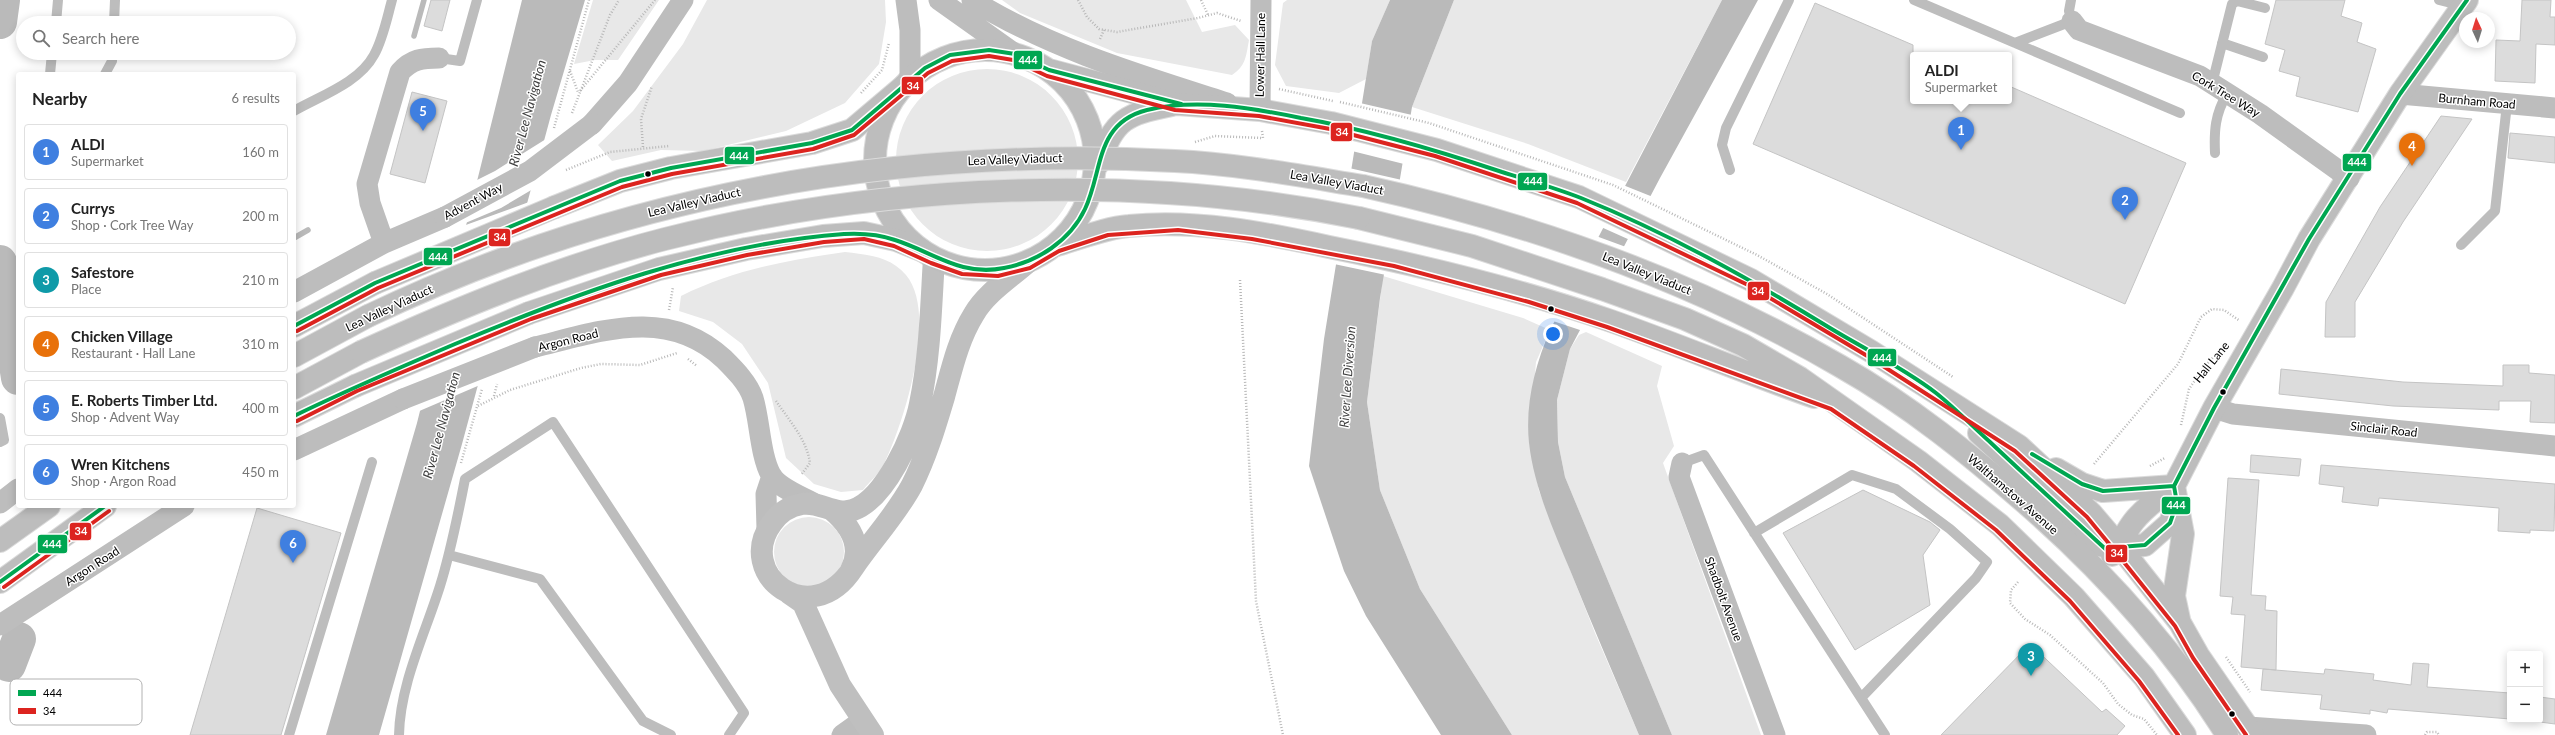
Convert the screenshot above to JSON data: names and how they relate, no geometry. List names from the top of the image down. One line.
{"streets":{"main road":["Lea Valley Viaduct","Hall Lane","Walthamstow Avenue"],"street":["Lower Hall Lane","Cork Tree Way","Burnham Road","Advent Way","Argon Road","Sinclair Road","Shadbolt Avenue"]},"crossings":[["Cork Tree Way","Hall Lane"],["Burnham Road","Hall Lane"],["Lea Valley Viaduct","Walthamstow Avenue"],["Hall Lane","Sinclair Road"]],"water":["River Lee Navigation","River Lee Diversion"],"lines":["transit line 444","transit line 34"],"legend":["444","34"],"north":"top","page":{"search":"Search here","popup":["ALDI","Supermarket"],"heading":["Nearby","6 results"],"pins":["5","1","4","2","6","3"],"list":[{"mark":"1","name":"ALDI","note":"Supermarket","value":"160 m"},{"mark":"2","name":"Currys","note":"Shop · Cork Tree Way","value":"200 m"},{"mark":"3","name":"Safestore","note":"Place","value":"210 m"},{"mark":"4","name":"Chicken Village","note":"Restaurant · Hall Lane","value":"310 m"},{"mark":"5","name":"E. Roberts Timber Ltd.","note":"Shop · Advent Way","value":"400 m"},{"mark":"6","name":"Wren Kitchens","note":"Shop · Argon Road","value":"450 m"}],"map_buttons":["+","−"]}}
